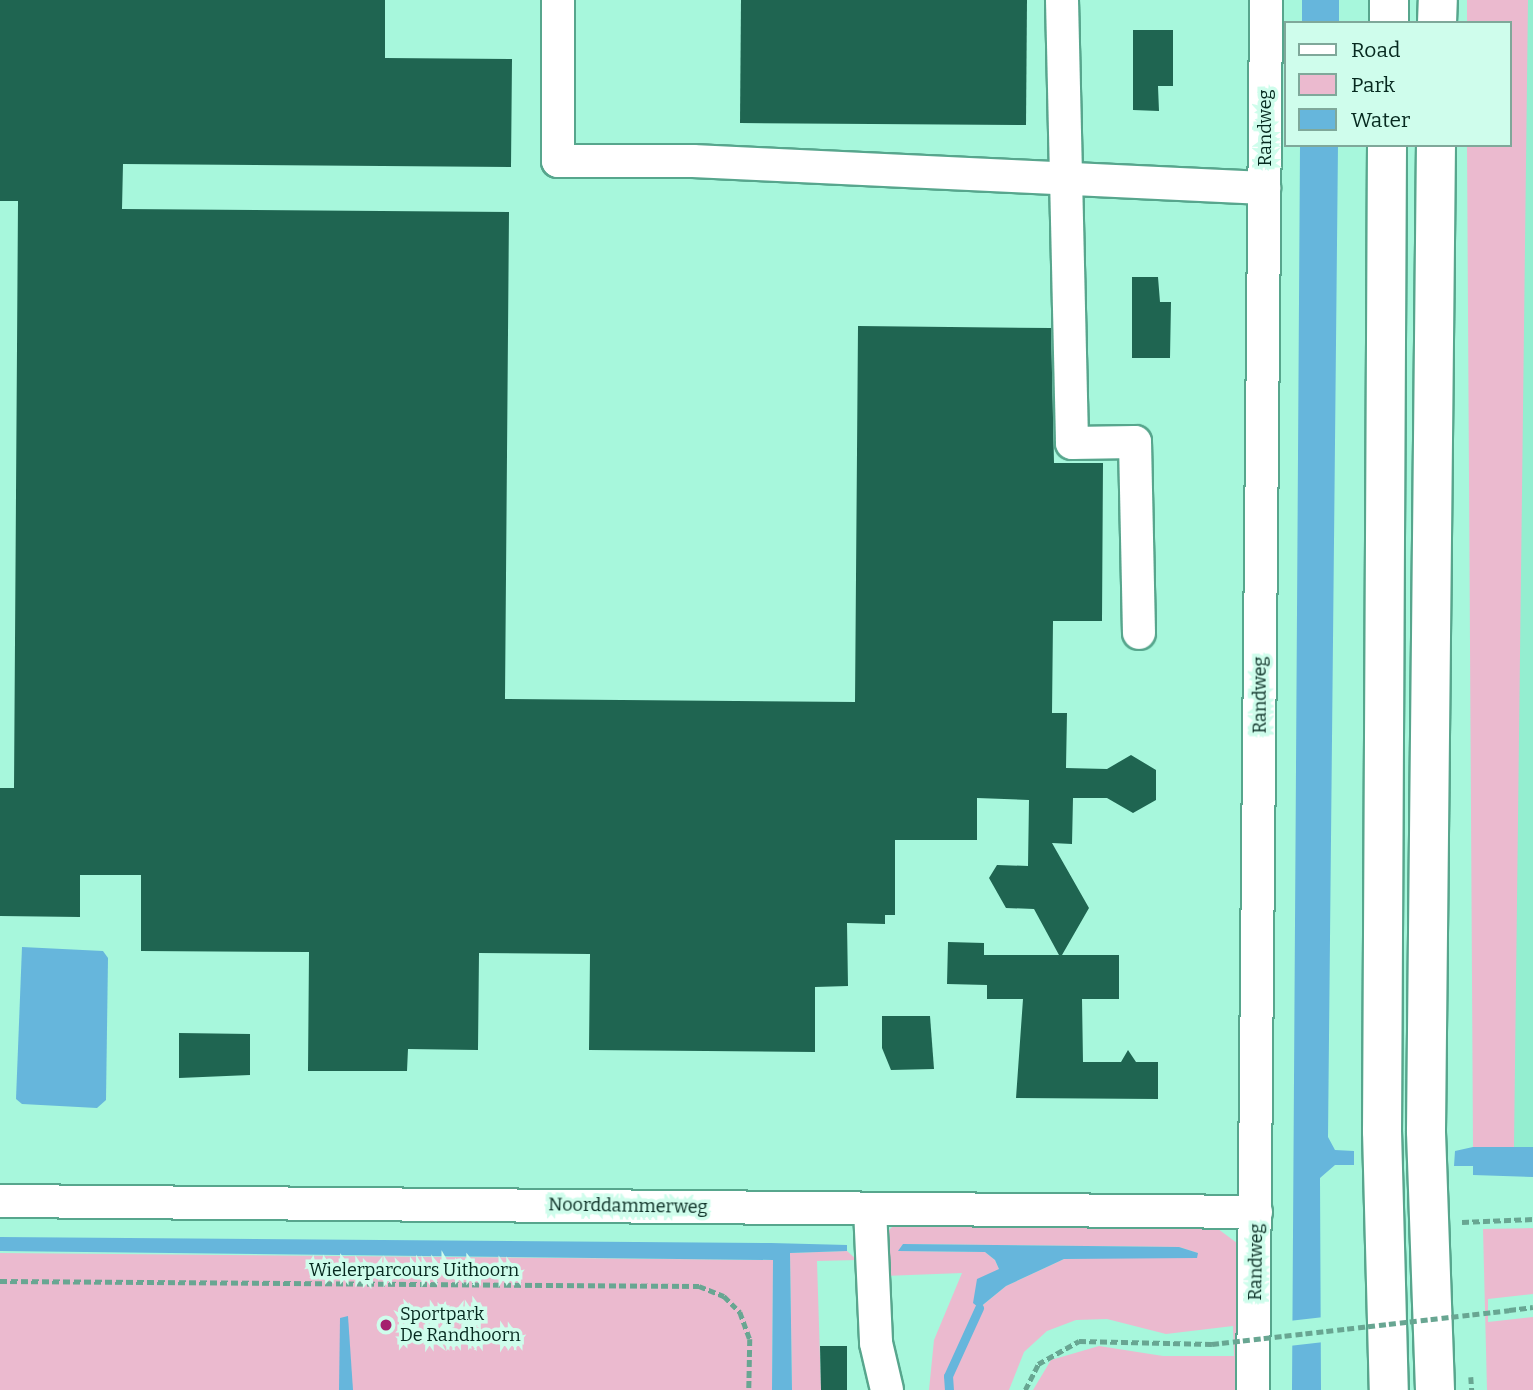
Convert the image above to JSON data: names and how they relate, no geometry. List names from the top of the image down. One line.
{"streets":{"street":["Randweg","Noorddammerweg"],"path":["Wielerparcours Uithoorn"]},"crossings":[["Randweg","Noorddammerweg"]],"places":["Sportpark De Randhoorn"],"legend":["Road","Park","Water"]}
